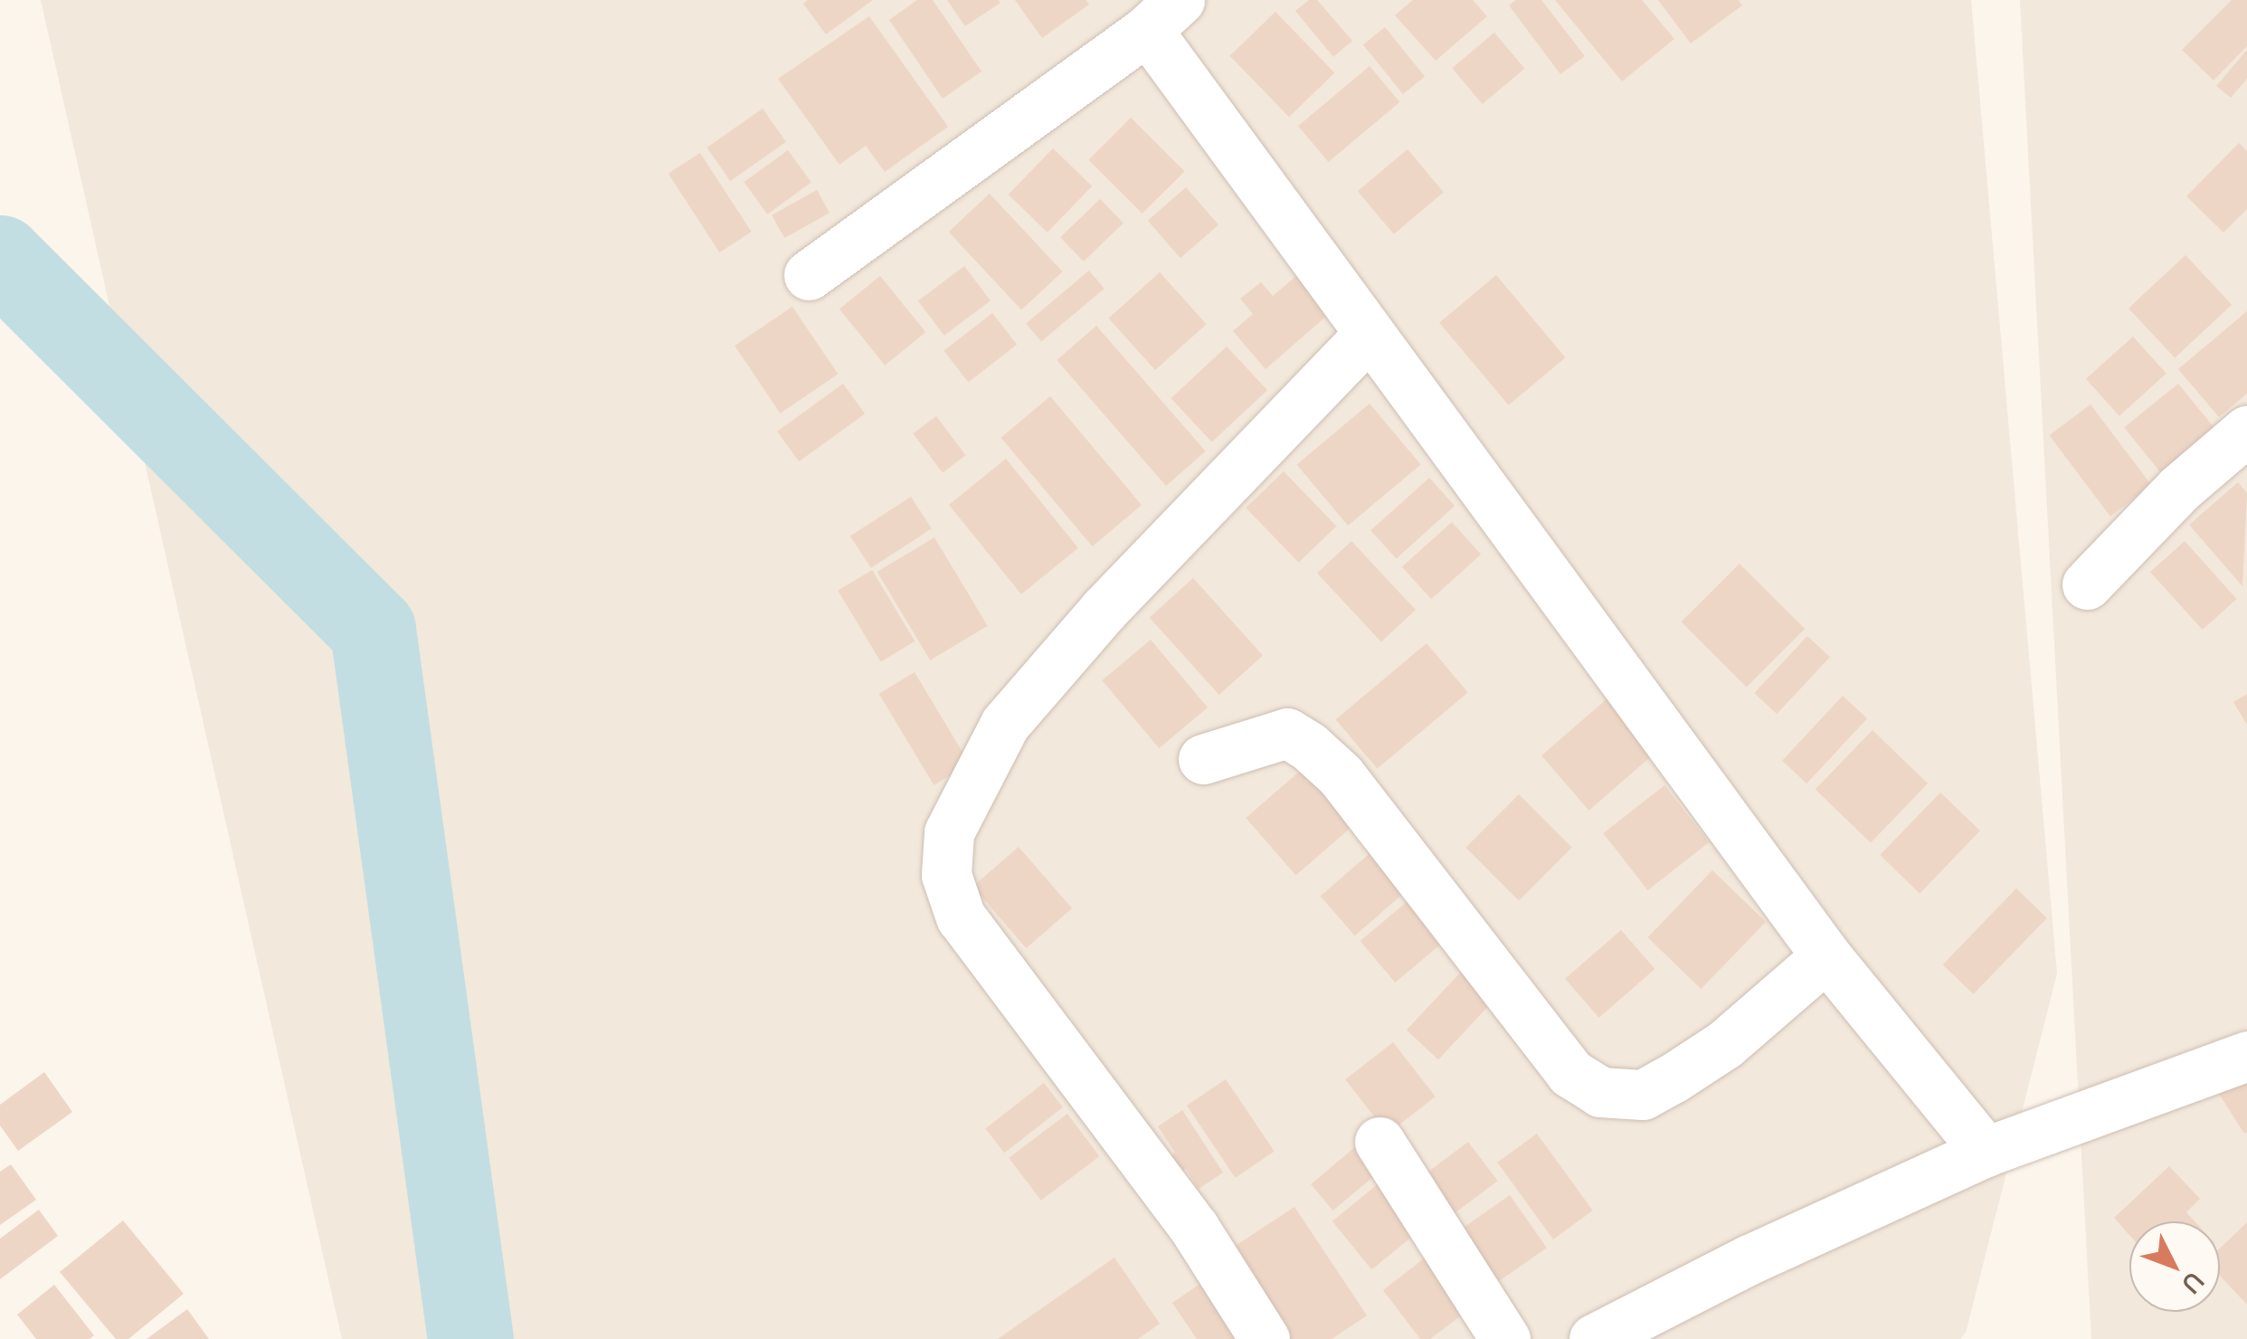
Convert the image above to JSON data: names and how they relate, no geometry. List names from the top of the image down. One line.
{"north":"bottom right"}
